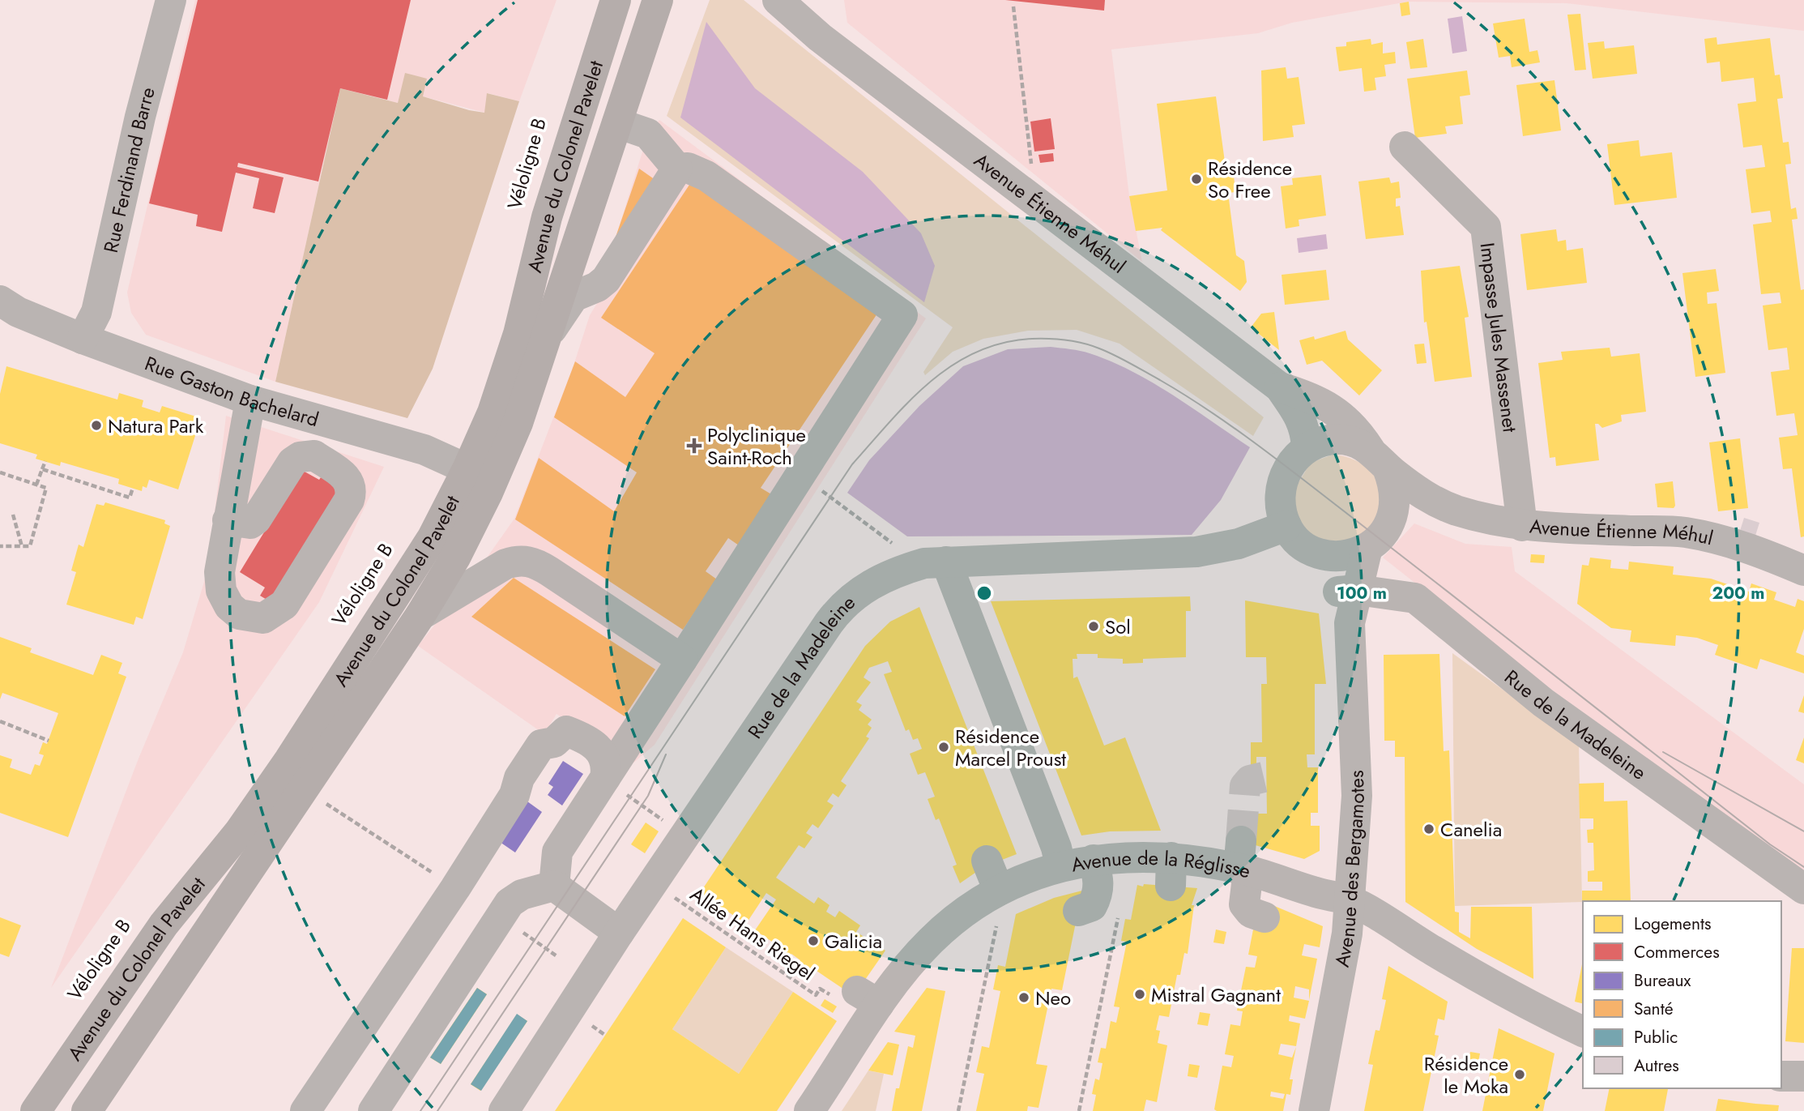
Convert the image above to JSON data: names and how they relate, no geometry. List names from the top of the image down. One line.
{"streets":{"main road":["Avenue du Colonel Pavelet"],"street":["Rue Ferdinand Barre","Avenue Étienne Méhul","Impasse Jules Massenet","Rue Gaston Bachelard","Rue de la Madeleine","Avenue des Bergamotes","Avenue de la Réglisse"],"path":["Allée Hans Riegel"]},"crossings":[["Avenue du Colonel Pavelet","Rue Gaston Bachelard"],["Rue Ferdinand Barre","Rue Gaston Bachelard"],["Avenue Étienne Méhul","Impasse Jules Massenet"],["Avenue Étienne Méhul","Rue de la Madeleine"],["Avenue Étienne Méhul","Avenue des Bergamotes"],["Rue de la Madeleine","Avenue des Bergamotes"],["Rue de la Madeleine","Allée Hans Riegel"],["Avenue des Bergamotes","Avenue de la Réglisse"],["Avenue de la Réglisse","Allée Hans Riegel"]],"places":{"other":["Résidence So Free","Natura Park","Sol","Résidence Marcel Proust","Canelia","Galicia","Mistral Gagnant","Neo","Résidence le Moka"],"health":["Polyclinique Saint-Roch"]},"legend":["Logements","Commerces","Bureaux","Santé","Public","Autres"],"rings":["100 m","200 m"]}
